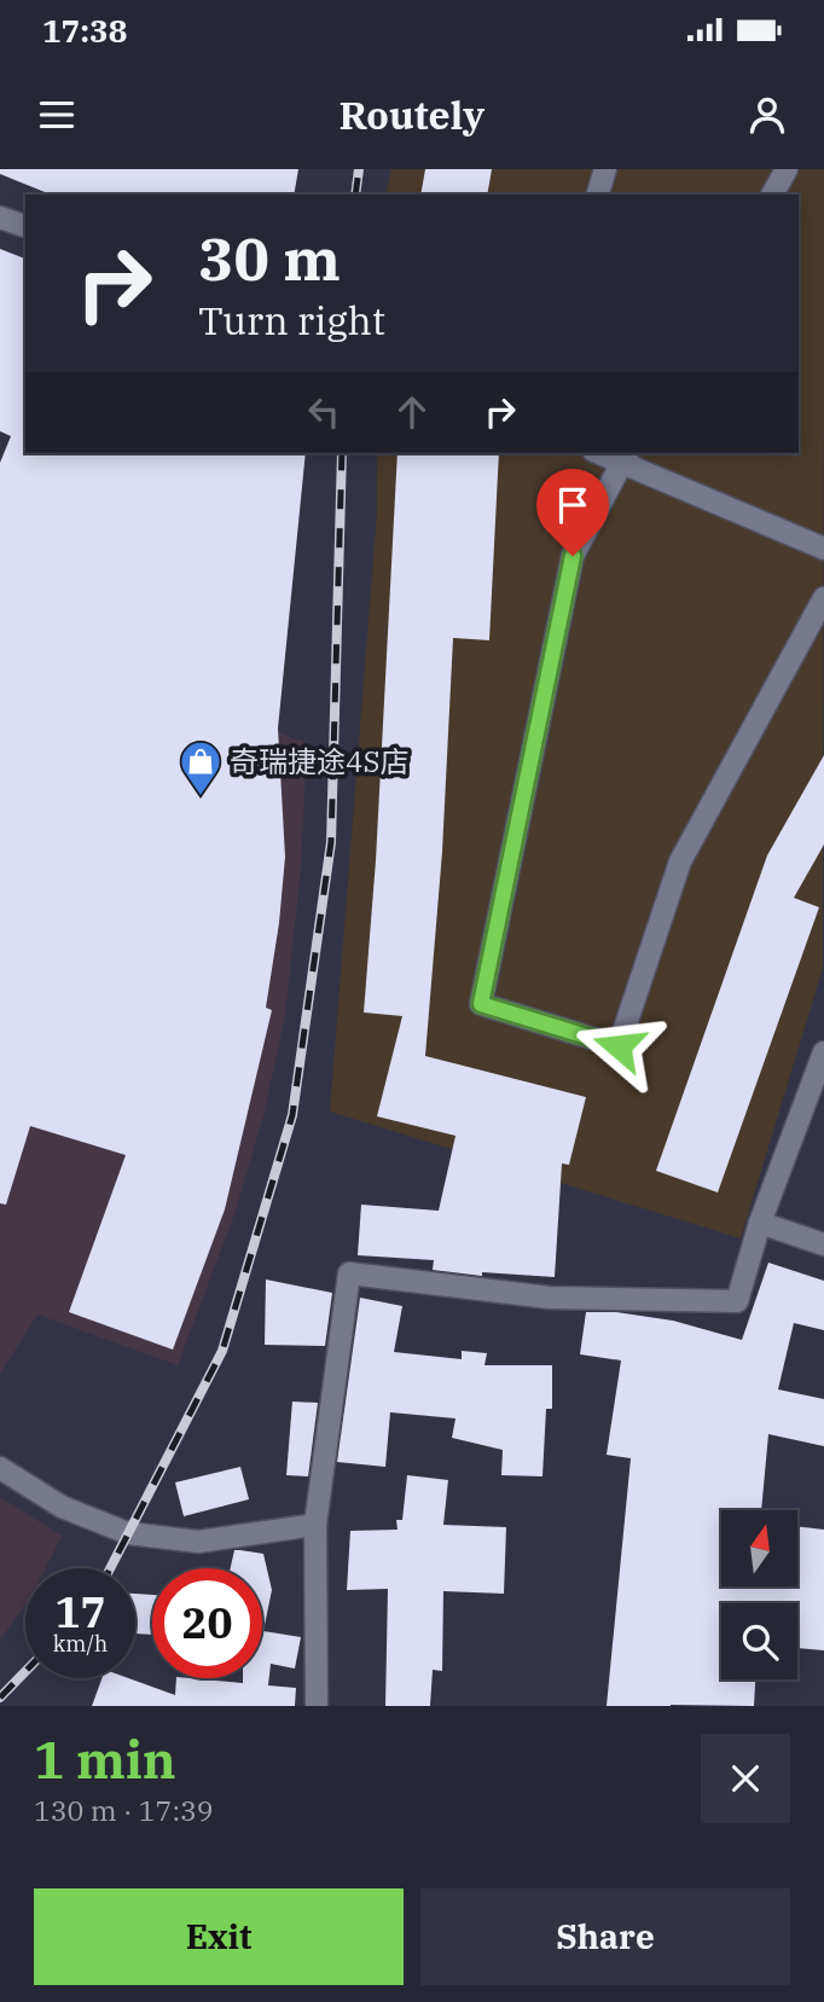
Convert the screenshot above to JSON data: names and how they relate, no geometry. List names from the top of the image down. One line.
{"places":{"shop":["奇瑞捷途4S店"]},"north":"top","page":{"status":"17:38","header":"Routely","turn":["30 m","Turn right"],"speed":"17 km/h","limit":"20","heading":["1 min","130 m · 17:39"],"buttons":["Exit","Share"]}}
